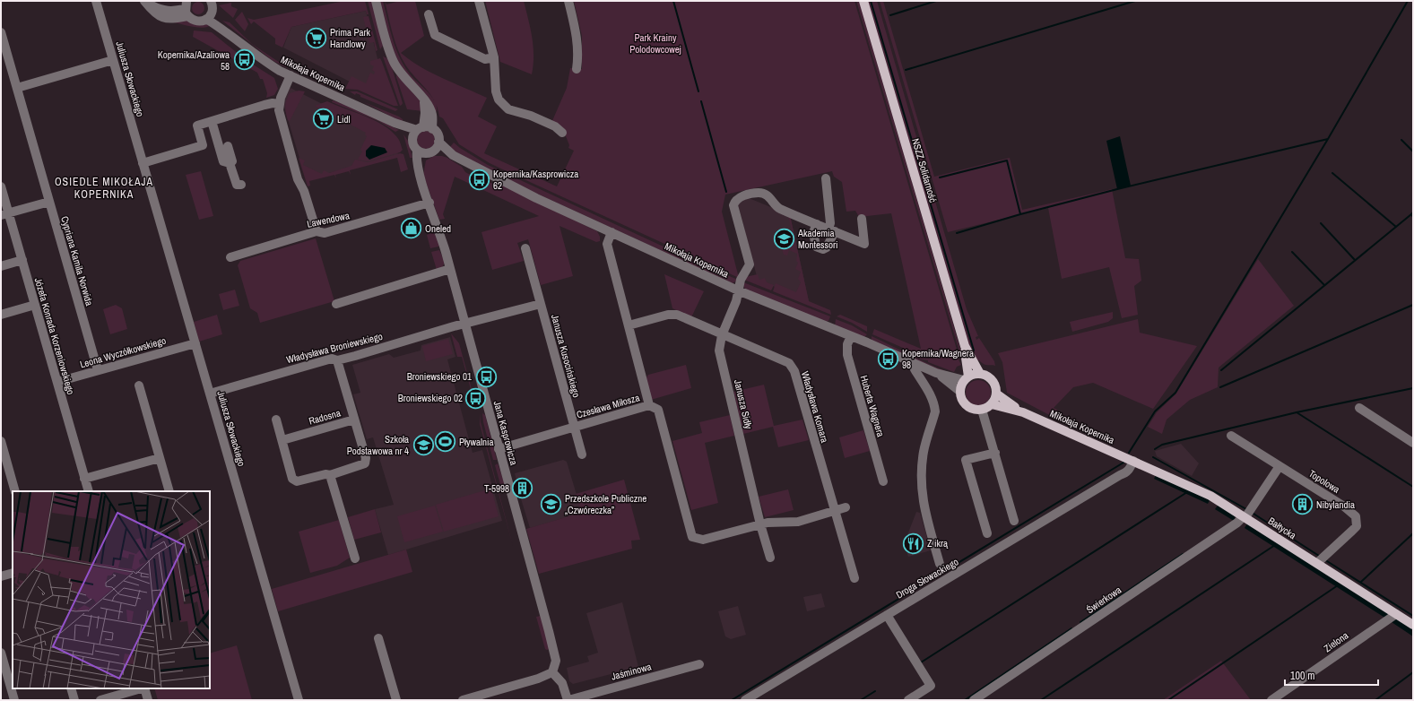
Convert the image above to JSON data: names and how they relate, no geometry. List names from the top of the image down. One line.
{"streets":{"main road":["Mikołaja Kopernika","NSZZ Solidarność","Bałtycka"],"street":["Juliusza Słowackiego","Lawendowa","Cypriana Kamila Norwida","Józefa Konrada Korzeniowskiego","Władysława Broniewskiego","Leona Wyczółkowskiego","Janusza Kusocińskiego","Janusza Sidły","Czesława Miłosza","Huberta Wagnera","Władysława Komara","Radosna","Jana Kasprowicza","Topolowa","Droga Słowackiego","Świerkowa","Zielona","Jaśminowa"]},"crossings":[["Mikołaja Kopernika","NSZZ Solidarność"],["Mikołaja Kopernika","Janusza Sidły"],["Mikołaja Kopernika","Huberta Wagnera"],["Mikołaja Kopernika","Jana Kasprowicza"],["Mikołaja Kopernika","Bałtycka"],["Mikołaja Kopernika","Droga Słowackiego"],["Juliusza Słowackiego","Władysława Broniewskiego"],["Juliusza Słowackiego","Leona Wyczółkowskiego"],["Lawendowa","Jana Kasprowicza"],["Cypriana Kamila Norwida","Leona Wyczółkowskiego"],["Józefa Konrada Korzeniowskiego","Leona Wyczółkowskiego"],["Władysława Broniewskiego","Radosna"],["Władysława Broniewskiego","Jana Kasprowicza"],["Janusza Kusocińskiego","Czesława Miłosza"],["Janusza Sidły","Czesława Miłosza"],["Janusza Sidły","Władysława Komara"],["Czesława Miłosza","Jana Kasprowicza"],["Topolowa","Bałtycka"],["Bałtycka","Droga Słowackiego"],["Bałtycka","Świerkowa"],["Bałtycka","Zielona"]],"districts":["OSIEDLE MIKOŁAJA KOPERNIKA"],"parks":["Park Krainy Polodowcowej"],"places":{"supermarket":["Prima Park Handlowy","Lidl"],"bus stop":["Kopernika/Azaliowa 58","Kopernika/Kasprowicza 62","Kopernika/Wagnera 98","Broniewskiego 01","Broniewskiego 02"],"shop":["Oneled"],"school or university":["Akademia Montessori","Szkoła Podstawowa nr 4","Przedszkole Publiczne „Czwóreczka”"],"sports":["Pływalnia"],"building":["T-5998","Nibylandia"],"restaurant":["Z ikrą"]},"scale_bar":"100 m"}
